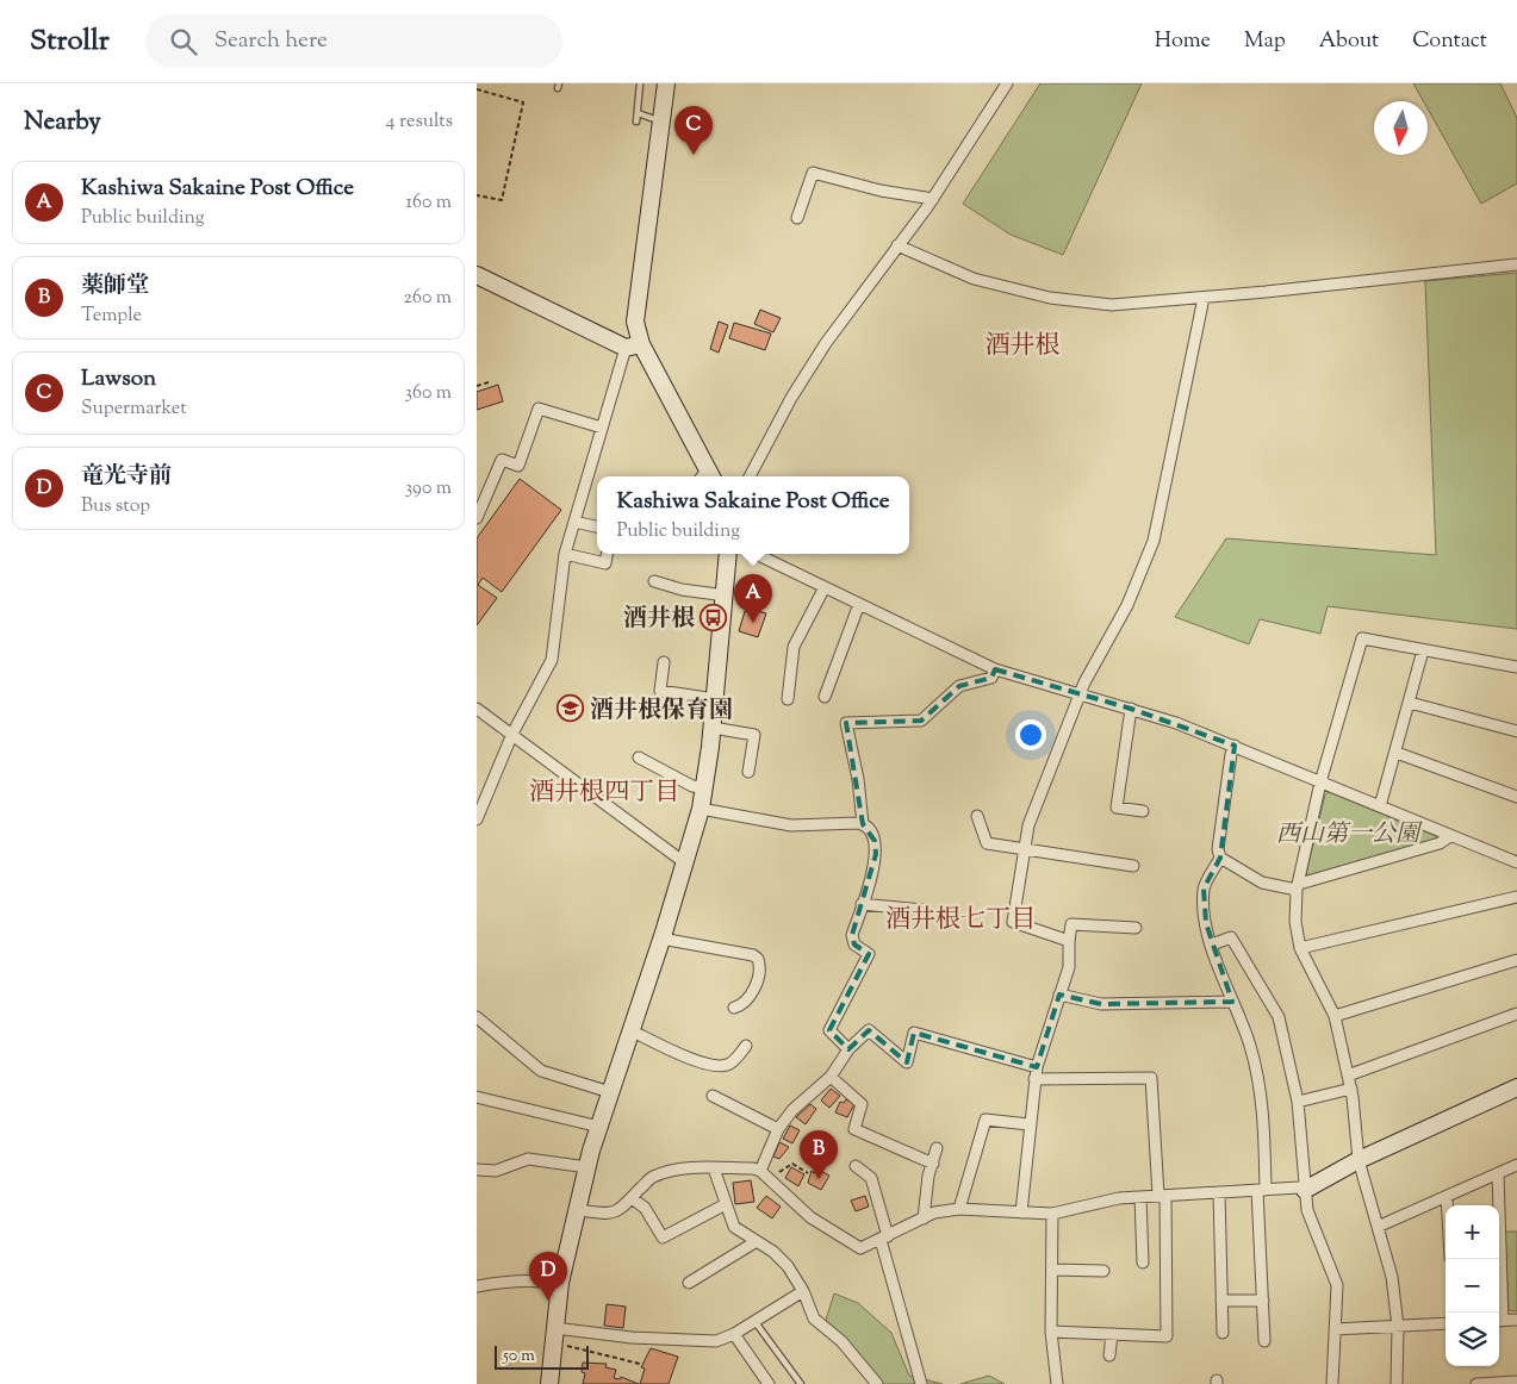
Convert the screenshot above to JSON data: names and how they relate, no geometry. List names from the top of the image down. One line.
{"districts":["酒井根","酒井根四丁目","酒井根七丁目"],"parks":["西山第一公園"],"places":{"bus stop":["酒井根"],"school or university":["酒井根保育園"]},"scale_bar":"50 m","north":"bottom","page":{"header":"Strollr","search":"Search here","nav":["Home","Map","About","Contact"],"heading":["Nearby","4 results"],"pins":["C","A","B","D"],"list":[{"mark":"A","name":"Kashiwa Sakaine Post Office","note":"Public building","value":"160 m"},{"mark":"B","name":"薬師堂","note":"Temple","value":"260 m"},{"mark":"C","name":"Lawson","note":"Supermarket","value":"360 m"},{"mark":"D","name":"竜光寺前","note":"Bus stop","value":"390 m"}],"popup":["Kashiwa Sakaine Post Office","Public building"],"map_buttons":["+","−"],"scale":"50 m"}}
